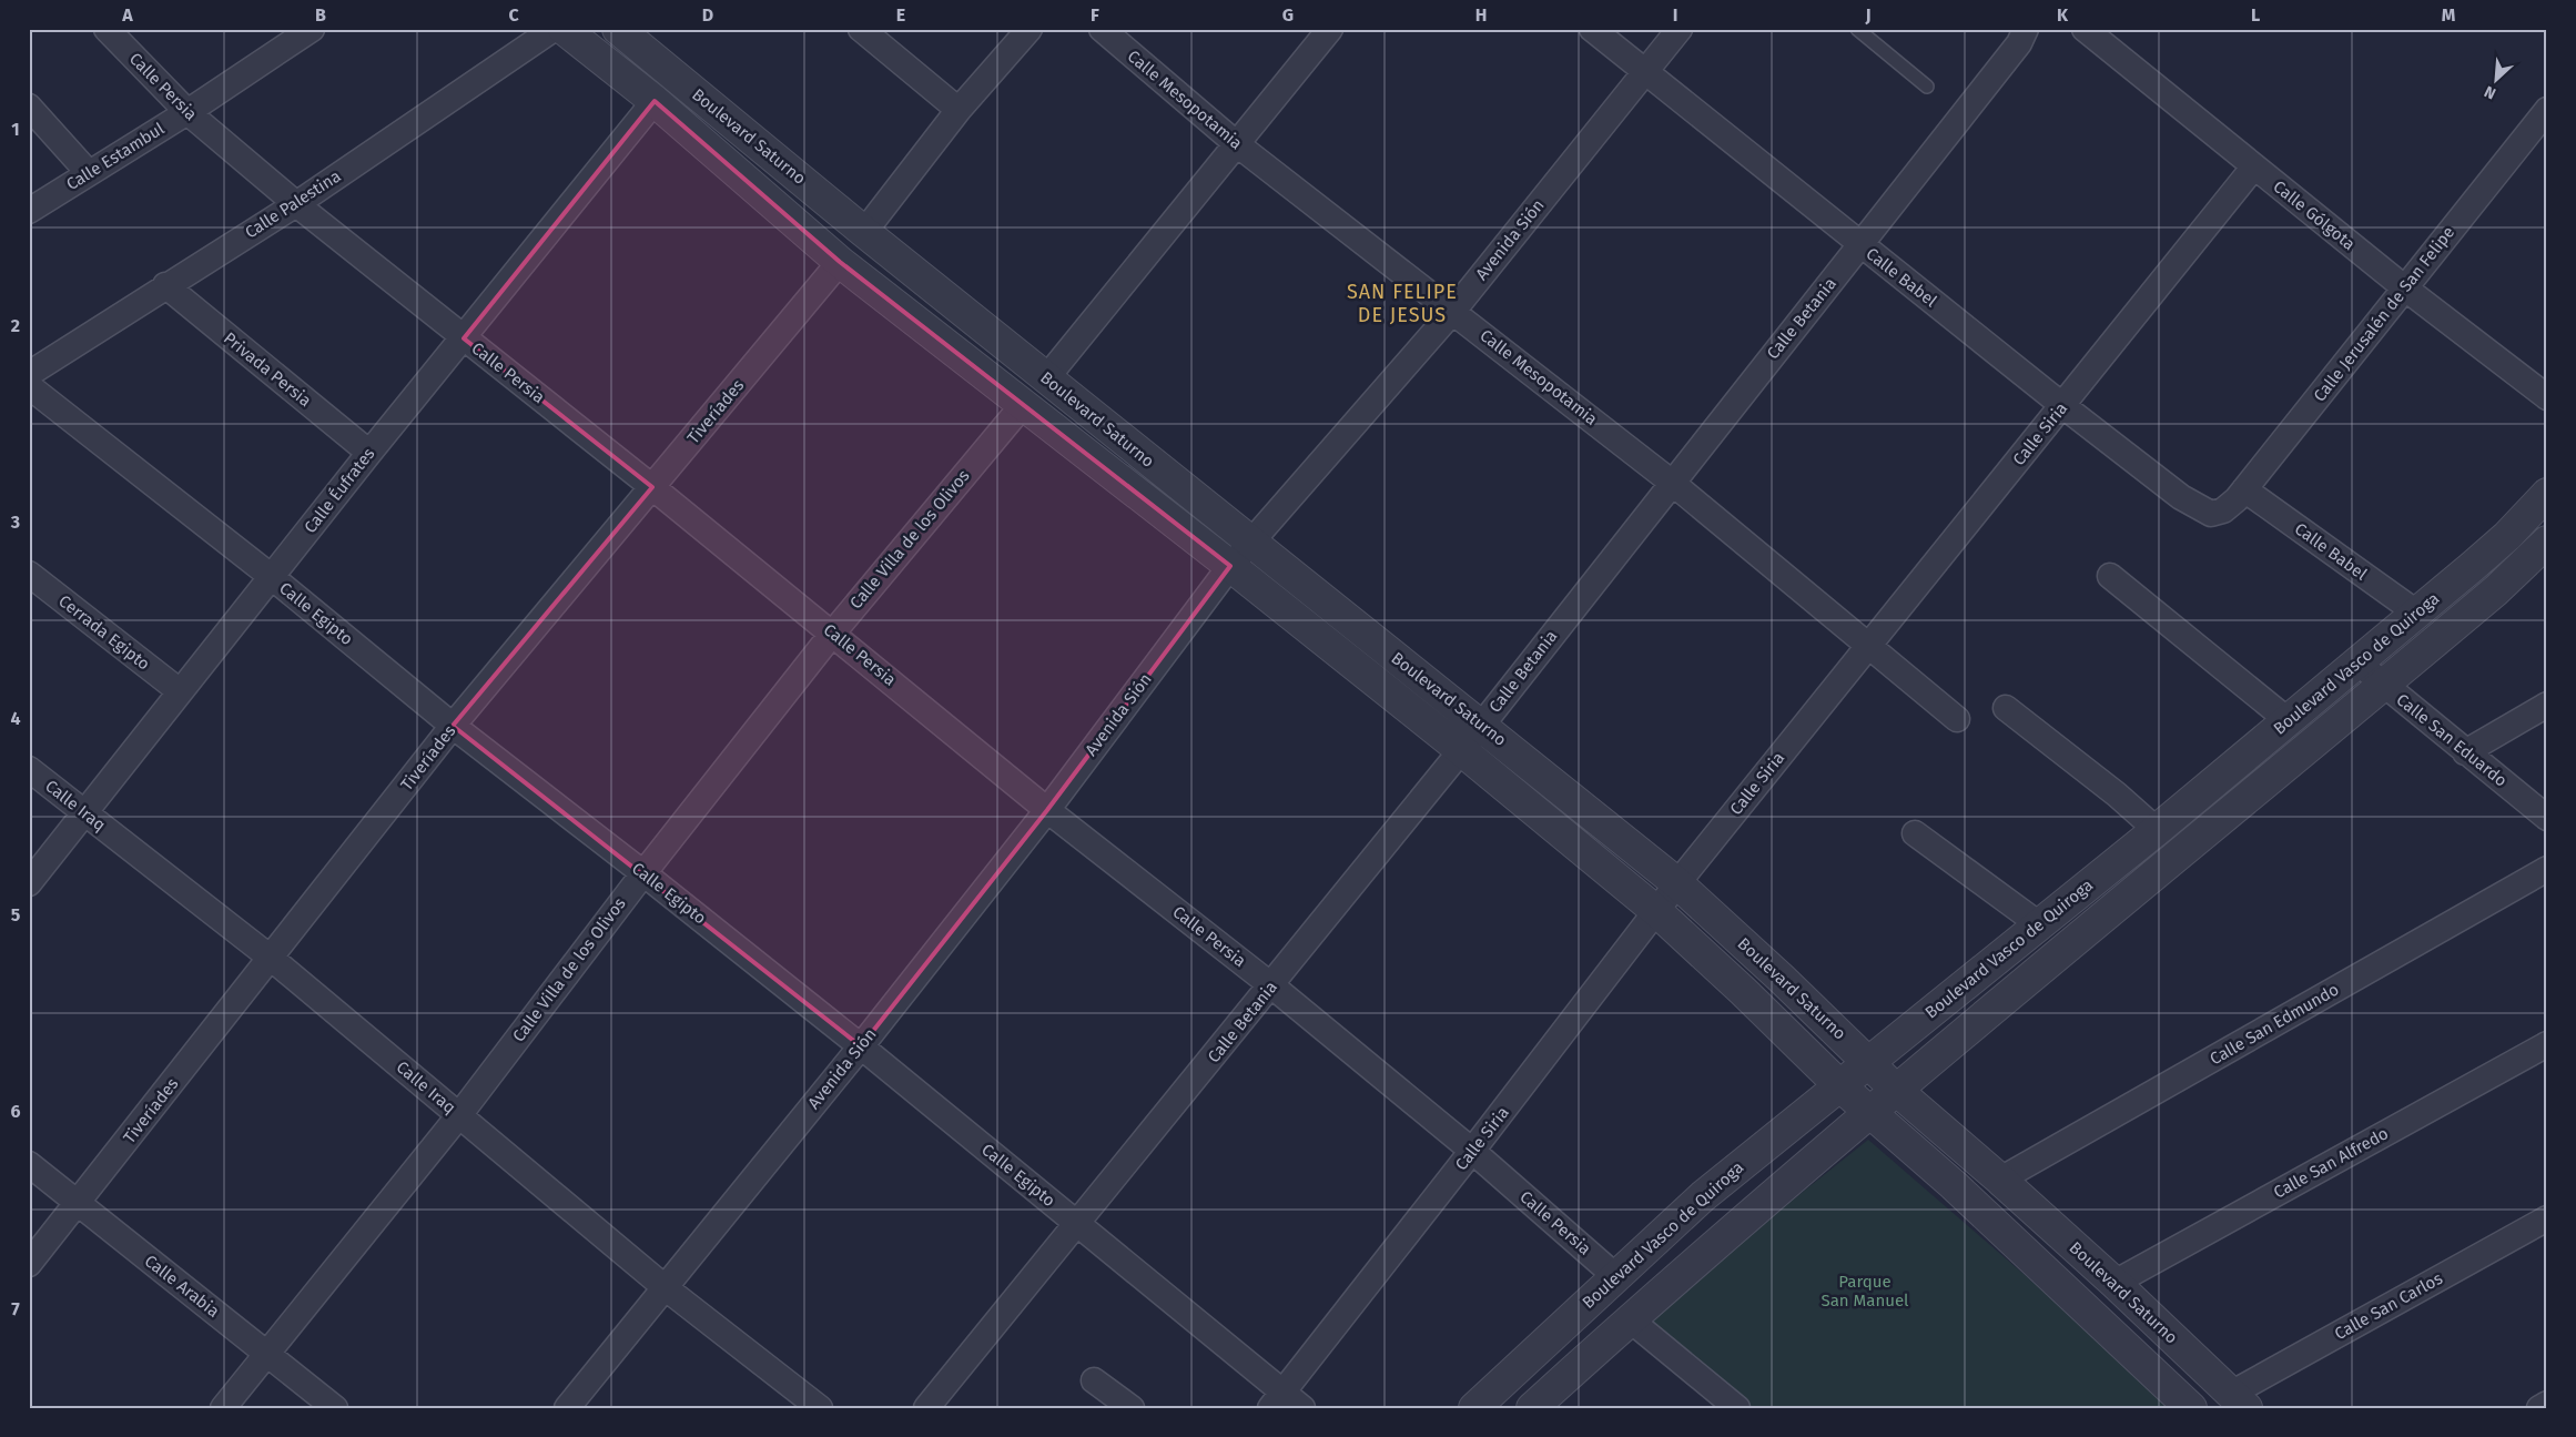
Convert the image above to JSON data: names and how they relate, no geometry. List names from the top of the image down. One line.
{"streets":{"street":["Calle Persia","Calle Mesopotamia","Boulevard Saturno","Calle Estambul","Calle Palestina","Calle Gólgota","Avenida Sión","Calle Babel","Calle Jerusalén de San Felipe","Calle Betania","Privada Persia","Tiveríades","Calle Siria","Calle Éufrates","Calle Villa de los Olivos","Calle Egipto","Cerrada Egipto","Boulevard Vasco de Quiroga","Calle San Eduardo","Calle Iraq","Calle San Edmundo","Calle San Alfredo","Calle Arabia","Calle San Carlos"]},"crossings":[["Calle Persia","Calle Estambul"],["Calle Persia","Calle Palestina"],["Calle Persia","Avenida Sión"],["Calle Persia","Calle Betania"],["Calle Persia","Tiveríades"],["Calle Persia","Calle Siria"],["Calle Persia","Calle Éufrates"],["Calle Persia","Calle Villa de los Olivos"],["Calle Persia","Boulevard Vasco de Quiroga"],["Calle Mesopotamia","Avenida Sión"],["Calle Mesopotamia","Calle Betania"],["Calle Mesopotamia","Calle Siria"],["Boulevard Saturno","Avenida Sión"],["Boulevard Saturno","Calle Betania"],["Boulevard Saturno","Tiveríades"],["Boulevard Saturno","Calle Siria"],["Boulevard Saturno","Calle Éufrates"],["Boulevard Saturno","Calle Villa de los Olivos"],["Boulevard Saturno","Boulevard Vasco de Quiroga"],["Boulevard Saturno","Calle San Edmundo"],["Boulevard Saturno","Calle San Alfredo"],["Boulevard Saturno","Calle San Carlos"],["Calle Palestina","Privada Persia"],["Calle Gólgota","Calle Jerusalén de San Felipe"],["Calle Gólgota","Calle Siria"],["Avenida Sión","Calle Babel"],["Avenida Sión","Calle Egipto"],["Avenida Sión","Calle Iraq"],["Calle Babel","Calle Jerusalén de San Felipe"],["Calle Babel","Calle Betania"],["Calle Babel","Calle Siria"],["Calle Babel","Boulevard Vasco de Quiroga"],["Calle Betania","Calle Egipto"],["Privada Persia","Calle Éufrates"],["Tiveríades","Calle Egipto"],["Tiveríades","Calle Iraq"],["Tiveríades","Calle Arabia"],["Calle Siria","Calle Egipto"],["Calle Éufrates","Calle Egipto"],["Calle Éufrates","Cerrada Egipto"],["Calle Éufrates","Calle Iraq"],["Calle Villa de los Olivos","Calle Egipto"],["Calle Villa de los Olivos","Calle Iraq"],["Calle Villa de los Olivos","Calle Arabia"],["Boulevard Vasco de Quiroga","Calle San Eduardo"]],"districts":["SAN FELIPE DE JESUS"],"parks":["Parque San Manuel"],"north":"bottom left","grid":{"columns":["A","B","C","D","E","F","G","H","I","J","K","L","M"],"rows":["1","2","3","4","5","6","7"]}}
